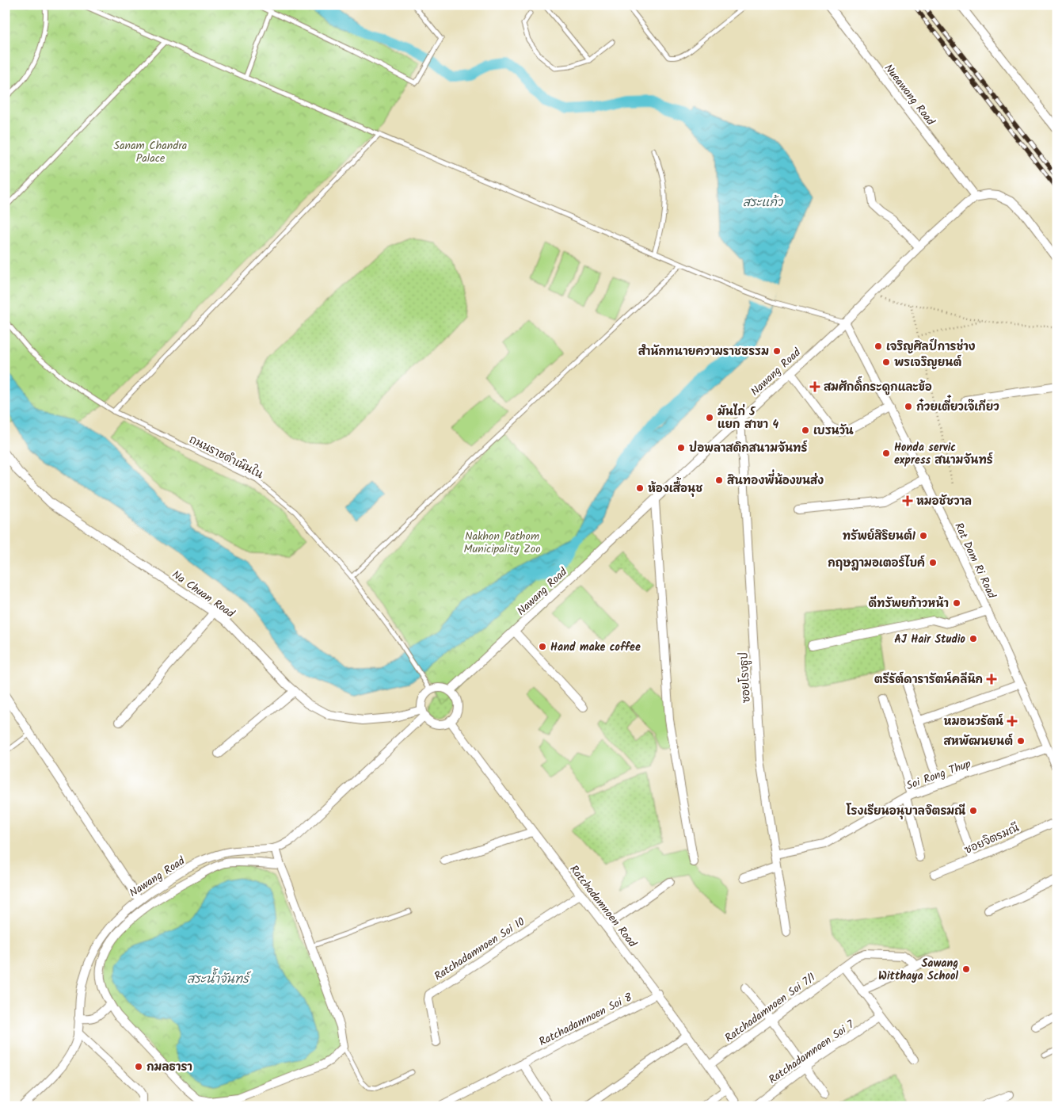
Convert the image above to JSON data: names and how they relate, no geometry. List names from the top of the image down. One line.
{"streets":{"street":["Nueawang Road","Nawang Road","Rat Dam Ri Road","Na Chuan Road","ซอยโรงธูป","Soi Rong Thup","ซอยจิตรมณี","Ratchadamnoen Road","Ratchadamnoen Soi 10","Ratchadamnoen Soi 7/1","Ratchadamnoen Soi 8","Ratchadamnoen Soi 7"],"lane":["ถนนราชดำเนินใน"]},"crossings":[["Nueawang Road","Nawang Road"],["Nawang Road","ถนนราชดำเนินใน"],["Nawang Road","Rat Dam Ri Road"],["Nawang Road","Na Chuan Road"],["Nawang Road","ซอยโรงธูป"],["Nawang Road","Ratchadamnoen Road"],["ถนนราชดำเนินใน","Na Chuan Road"],["ถนนราชดำเนินใน","Ratchadamnoen Road"],["Rat Dam Ri Road","Soi Rong Thup"],["Na Chuan Road","Ratchadamnoen Road"],["ซอยโรงธูป","Soi Rong Thup"],["Ratchadamnoen Road","Ratchadamnoen Soi 10"],["Ratchadamnoen Road","Ratchadamnoen Soi 7/1"],["Ratchadamnoen Road","Ratchadamnoen Soi 8"]],"water":["สระแก้ว","สระน้ำจันทร์"],"parks":["Sanam Chandra Palace","Nakhon Pathom Municipality Zoo"],"places":{"other":["เจริญศิลป์การช่าง","สำนักทนายความราชธรรม","พรเจริญยนต์","ก๋วยเตี๋ยวเจ๊เกียว","มันไก่ 5 แยก สาขา 4","เบรนวัน","ปอพลาสติกสนามจันทร์","Honda servic express สนามจันทร์","สินทองพี่น้องขนส่ง","ห้องเสื้อนุช","ทรัพย์สิริยนต์1","กฤษฎามอเตอร์ไบค์","ดีทรัพยก้าวหน้า","AJ Hair Studio","Hand make coffee","สหพัฒนยนต์","โรงเรียนอนุบาลจิตรมณี","Sawang Witthaya School","กมลธารา"],"health":["สมศักดิ์กระดูกและข้อ","หมอชัชวาล","ตรีรัต์ดารารัตน์คลีนิก","หมอนวรัตน์"]}}
